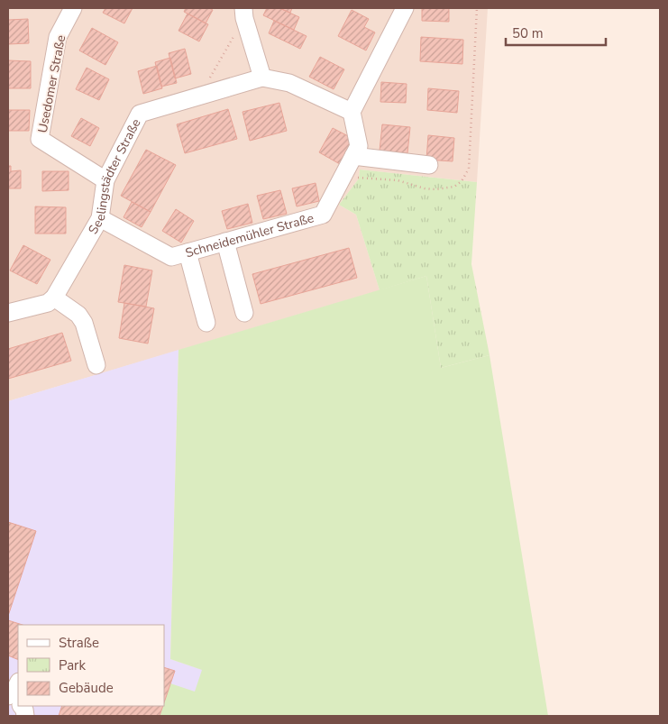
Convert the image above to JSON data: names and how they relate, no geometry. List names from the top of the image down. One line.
{"streets":{"street":["Usedomer Straße","Seelingstädter Straße","Schneidemühler Straße"]},"crossings":[["Usedomer Straße","Seelingstädter Straße"],["Seelingstädter Straße","Schneidemühler Straße"]],"legend":["Straße","Park","Gebäude"],"scale_bar":"50 m"}
